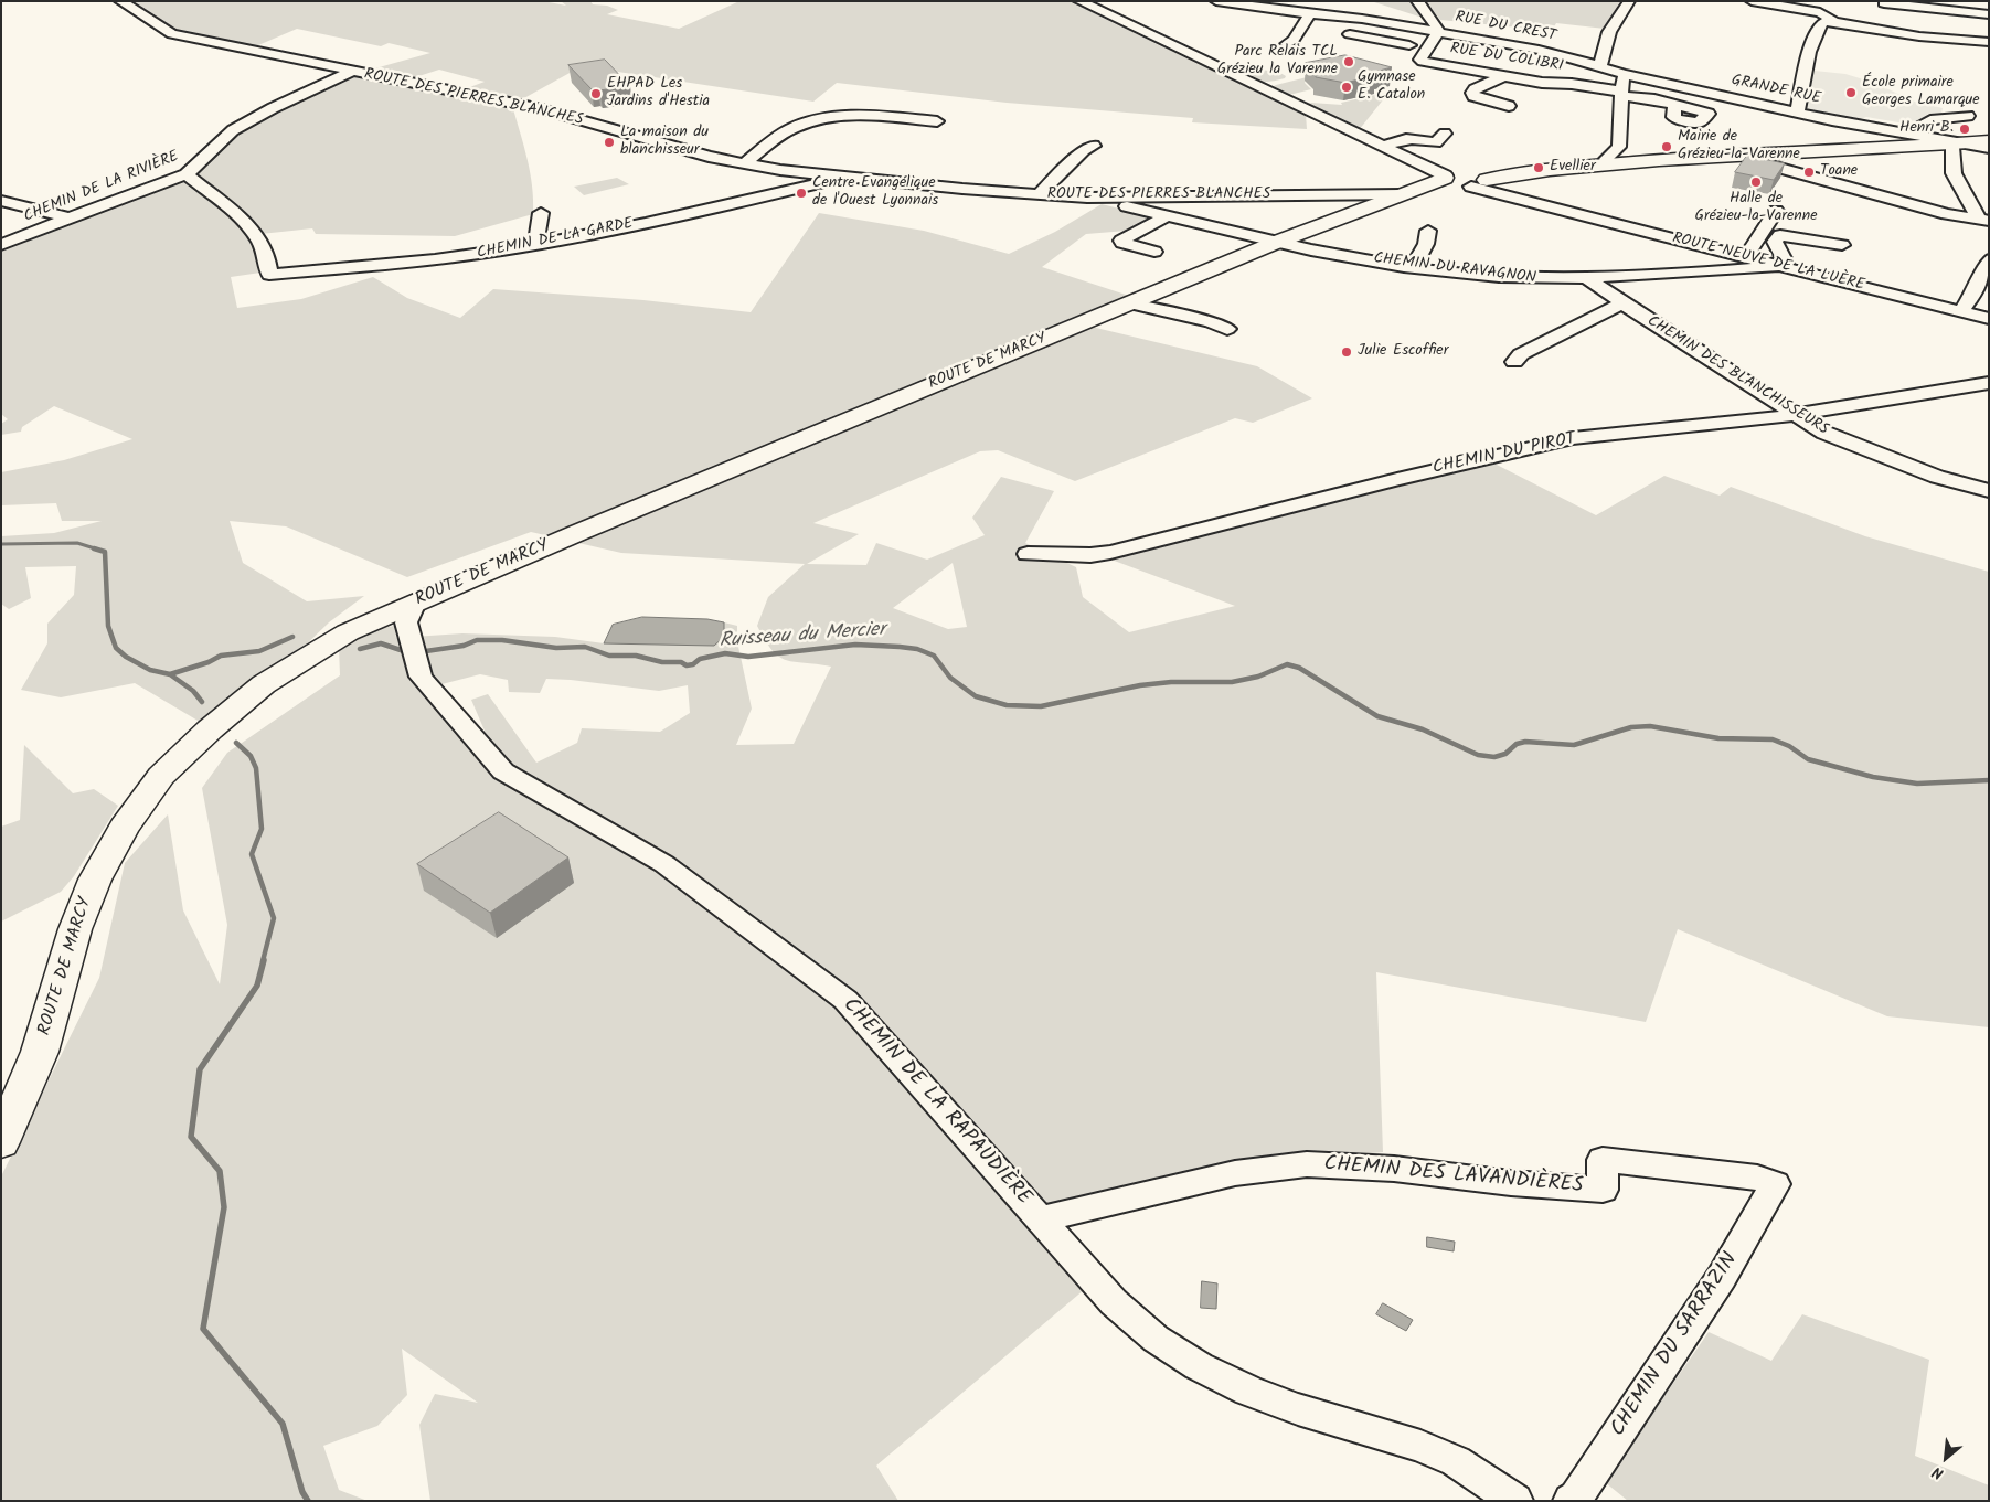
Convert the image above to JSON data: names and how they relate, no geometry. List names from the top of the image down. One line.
{"streets":{"main road":["ROUTE DE MARCY"],"street":["RUE DU CREST","RUE DU COLIBRI","GRANDE RUE","ROUTE DES PIERRES BLANCHES","CHEMIN DE LA RIVIÈRE","CHEMIN DE LA GARDE","ROUTE NEUVE DE LA LUÈRE","CHEMIN DU RAVAGNON","CHEMIN DES BLANCHISSEURS","CHEMIN DU PIROT","CHEMIN DE LA RAPAUDIÈRE","CHEMIN DES LAVANDIÈRES","CHEMIN DU SARRAZIN"]},"crossings":[["RUE DU CREST","RUE DU COLIBRI"],["RUE DU CREST","GRANDE RUE"],["RUE DU COLIBRI","GRANDE RUE"],["ROUTE DES PIERRES BLANCHES","CHEMIN DE LA RIVIÈRE"],["ROUTE DES PIERRES BLANCHES","CHEMIN DE LA GARDE"],["ROUTE DES PIERRES BLANCHES","CHEMIN DU RAVAGNON"],["ROUTE DES PIERRES BLANCHES","ROUTE DE MARCY"],["CHEMIN DE LA RIVIÈRE","CHEMIN DE LA GARDE"],["ROUTE NEUVE DE LA LUÈRE","CHEMIN DU RAVAGNON"],["ROUTE NEUVE DE LA LUÈRE","ROUTE DE MARCY"],["CHEMIN DU RAVAGNON","ROUTE DE MARCY"],["CHEMIN DU RAVAGNON","CHEMIN DES BLANCHISSEURS"],["ROUTE DE MARCY","CHEMIN DE LA RAPAUDIÈRE"],["CHEMIN DES BLANCHISSEURS","CHEMIN DU PIROT"],["CHEMIN DE LA RAPAUDIÈRE","CHEMIN DES LAVANDIÈRES"],["CHEMIN DES LAVANDIÈRES","CHEMIN DU SARRAZIN"]],"water":["Ruisseau du Mercier"],"places":["Parc Relais TCL Grézieu la Varenne","Gymnase E. Catalon","École primaire Georges Lamarque","EHPAD Les Jardins d'Hestia","Henri B.","La maison du blanchisseur","Mairie de Grézieu-la-Varenne","Evellier","Toane","Halle de Grézieu-la-Varenne","Centre Evangélique de l'Ouest Lyonnais","Julie Escoffier"],"north":"bottom left"}
